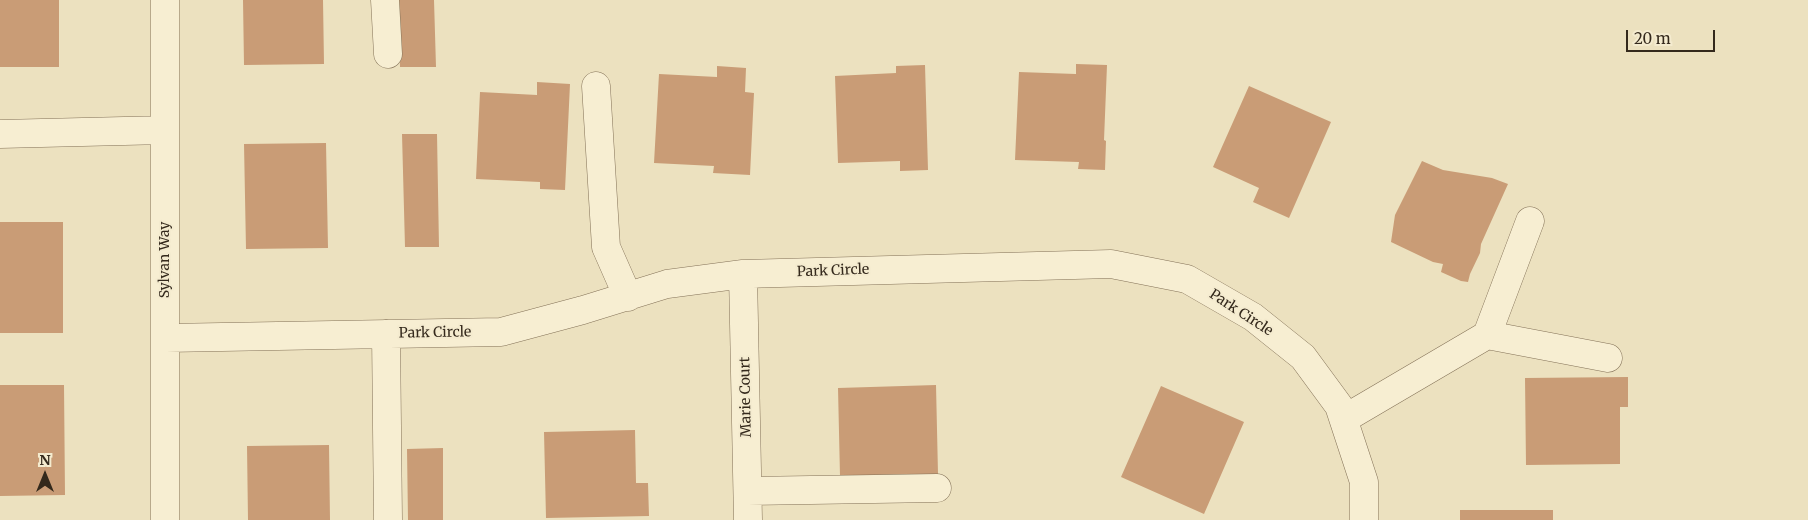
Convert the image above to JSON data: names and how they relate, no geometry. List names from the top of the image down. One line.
{"streets":{"street":["Sylvan Way","Park Circle","Marie Court"]},"crossings":[["Sylvan Way","Park Circle"],["Park Circle","Marie Court"]],"scale_bar":"20 m","north":"top"}
